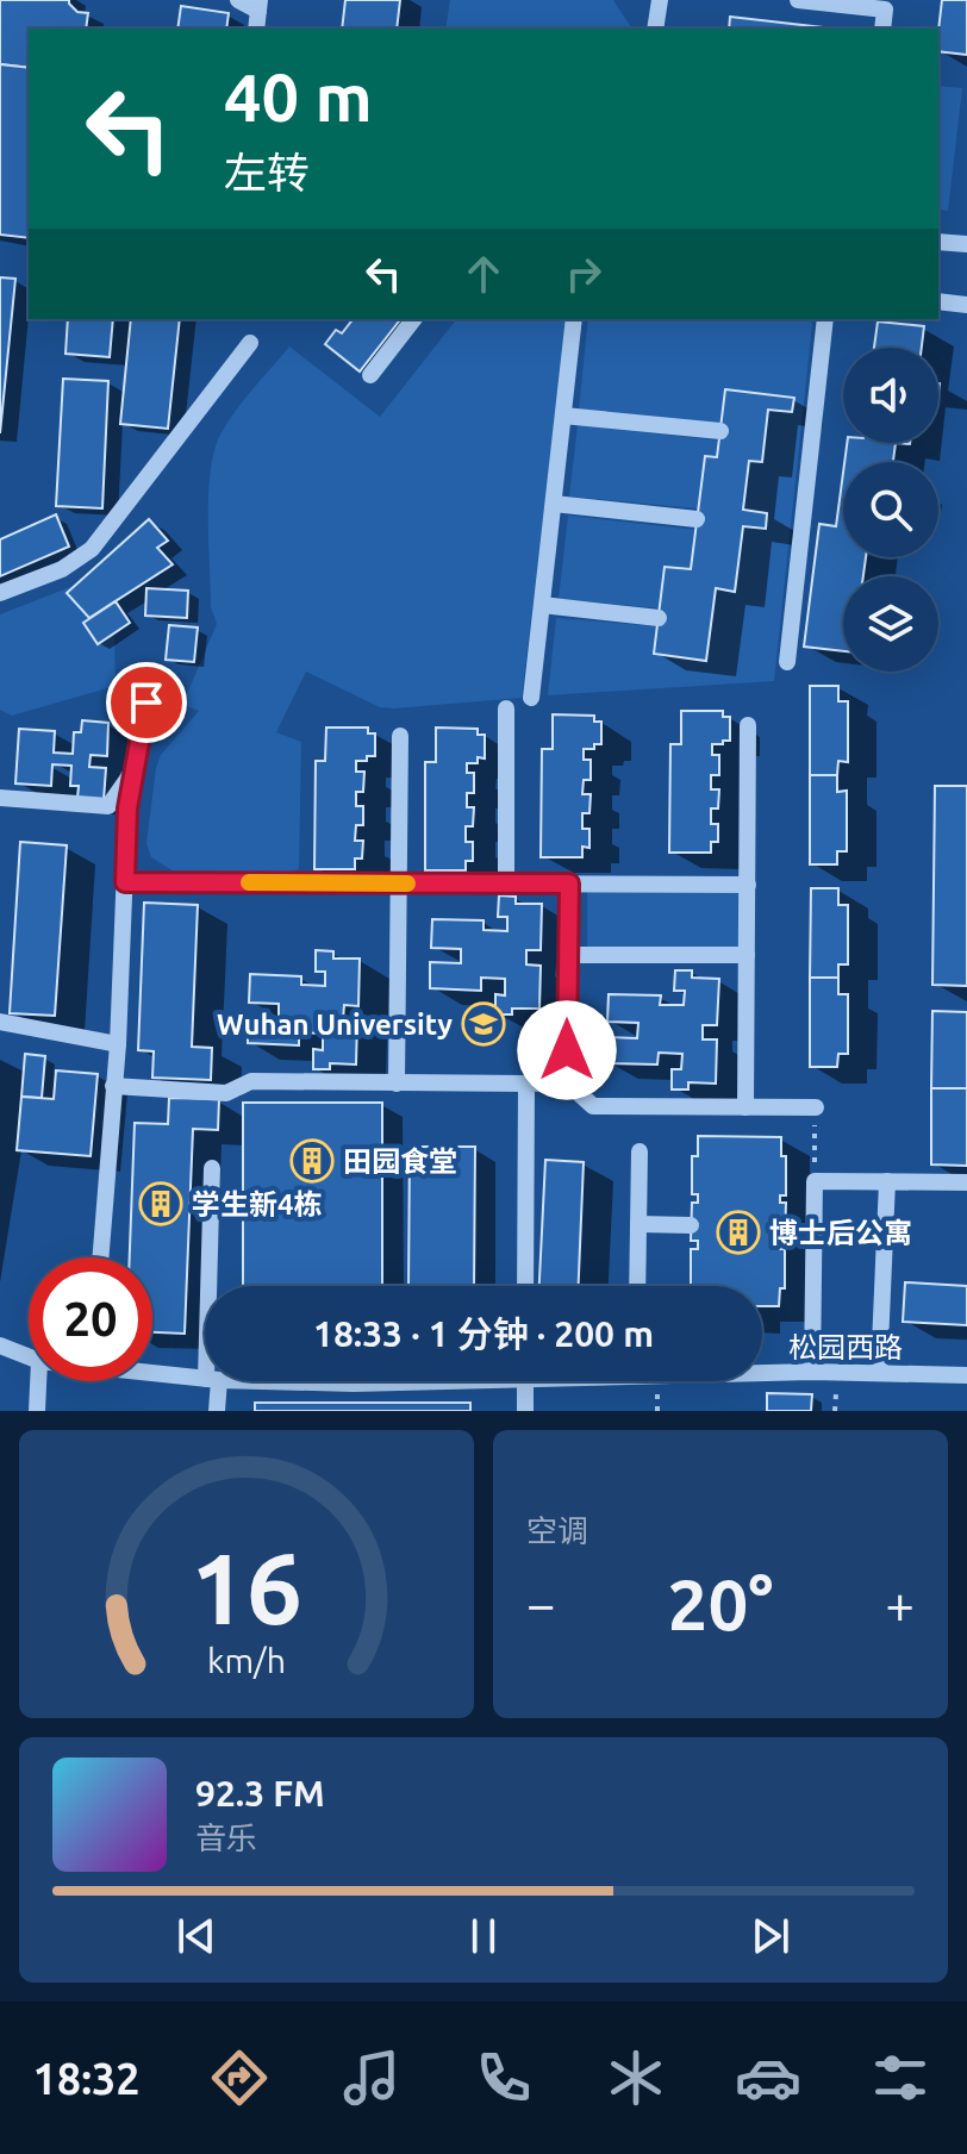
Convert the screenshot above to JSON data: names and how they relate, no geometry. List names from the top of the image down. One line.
{"streets":{"street":["松园西路"]},"places":{"school or university":["Wuhan University"],"building":["田园食堂","学生新4栋","博士后公寓"]},"page":{"turn":["40 m","左转"],"limit":"20","trip":"18:33 · 1 分钟 · 200 m","tile":"空调","heat":["−","20°","+"],"song":["92.3 FM","音乐"],"tabs":"18:32","gauge":["16","km/h"]}}
